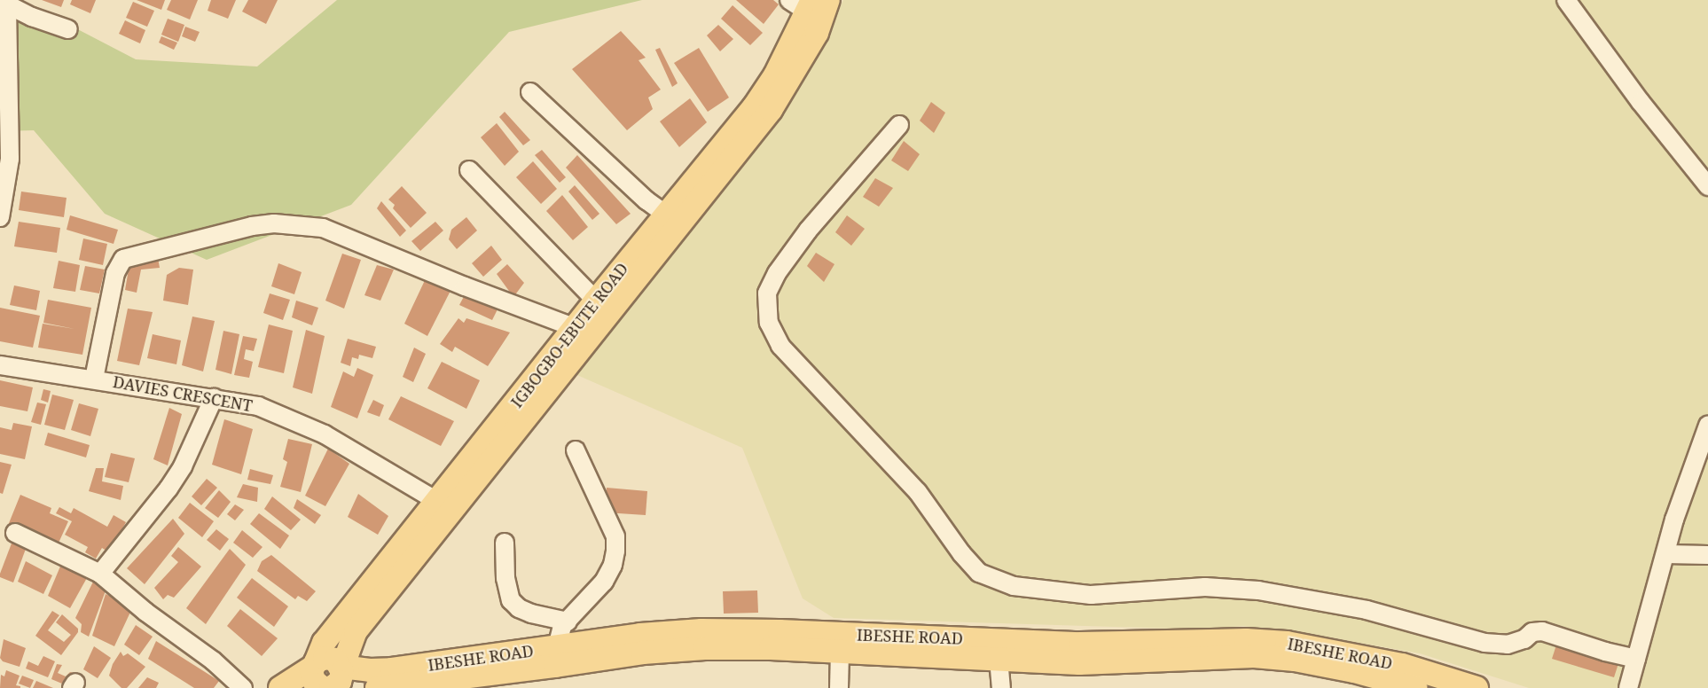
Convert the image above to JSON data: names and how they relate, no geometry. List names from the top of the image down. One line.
{"streets":{"main road":["IGBOGBO-EBUTE ROAD","IBESHE ROAD"],"street":["DAVIES CRESCENT"]},"crossings":[["IGBOGBO-EBUTE ROAD","DAVIES CRESCENT"],["IGBOGBO-EBUTE ROAD","IBESHE ROAD"]]}
